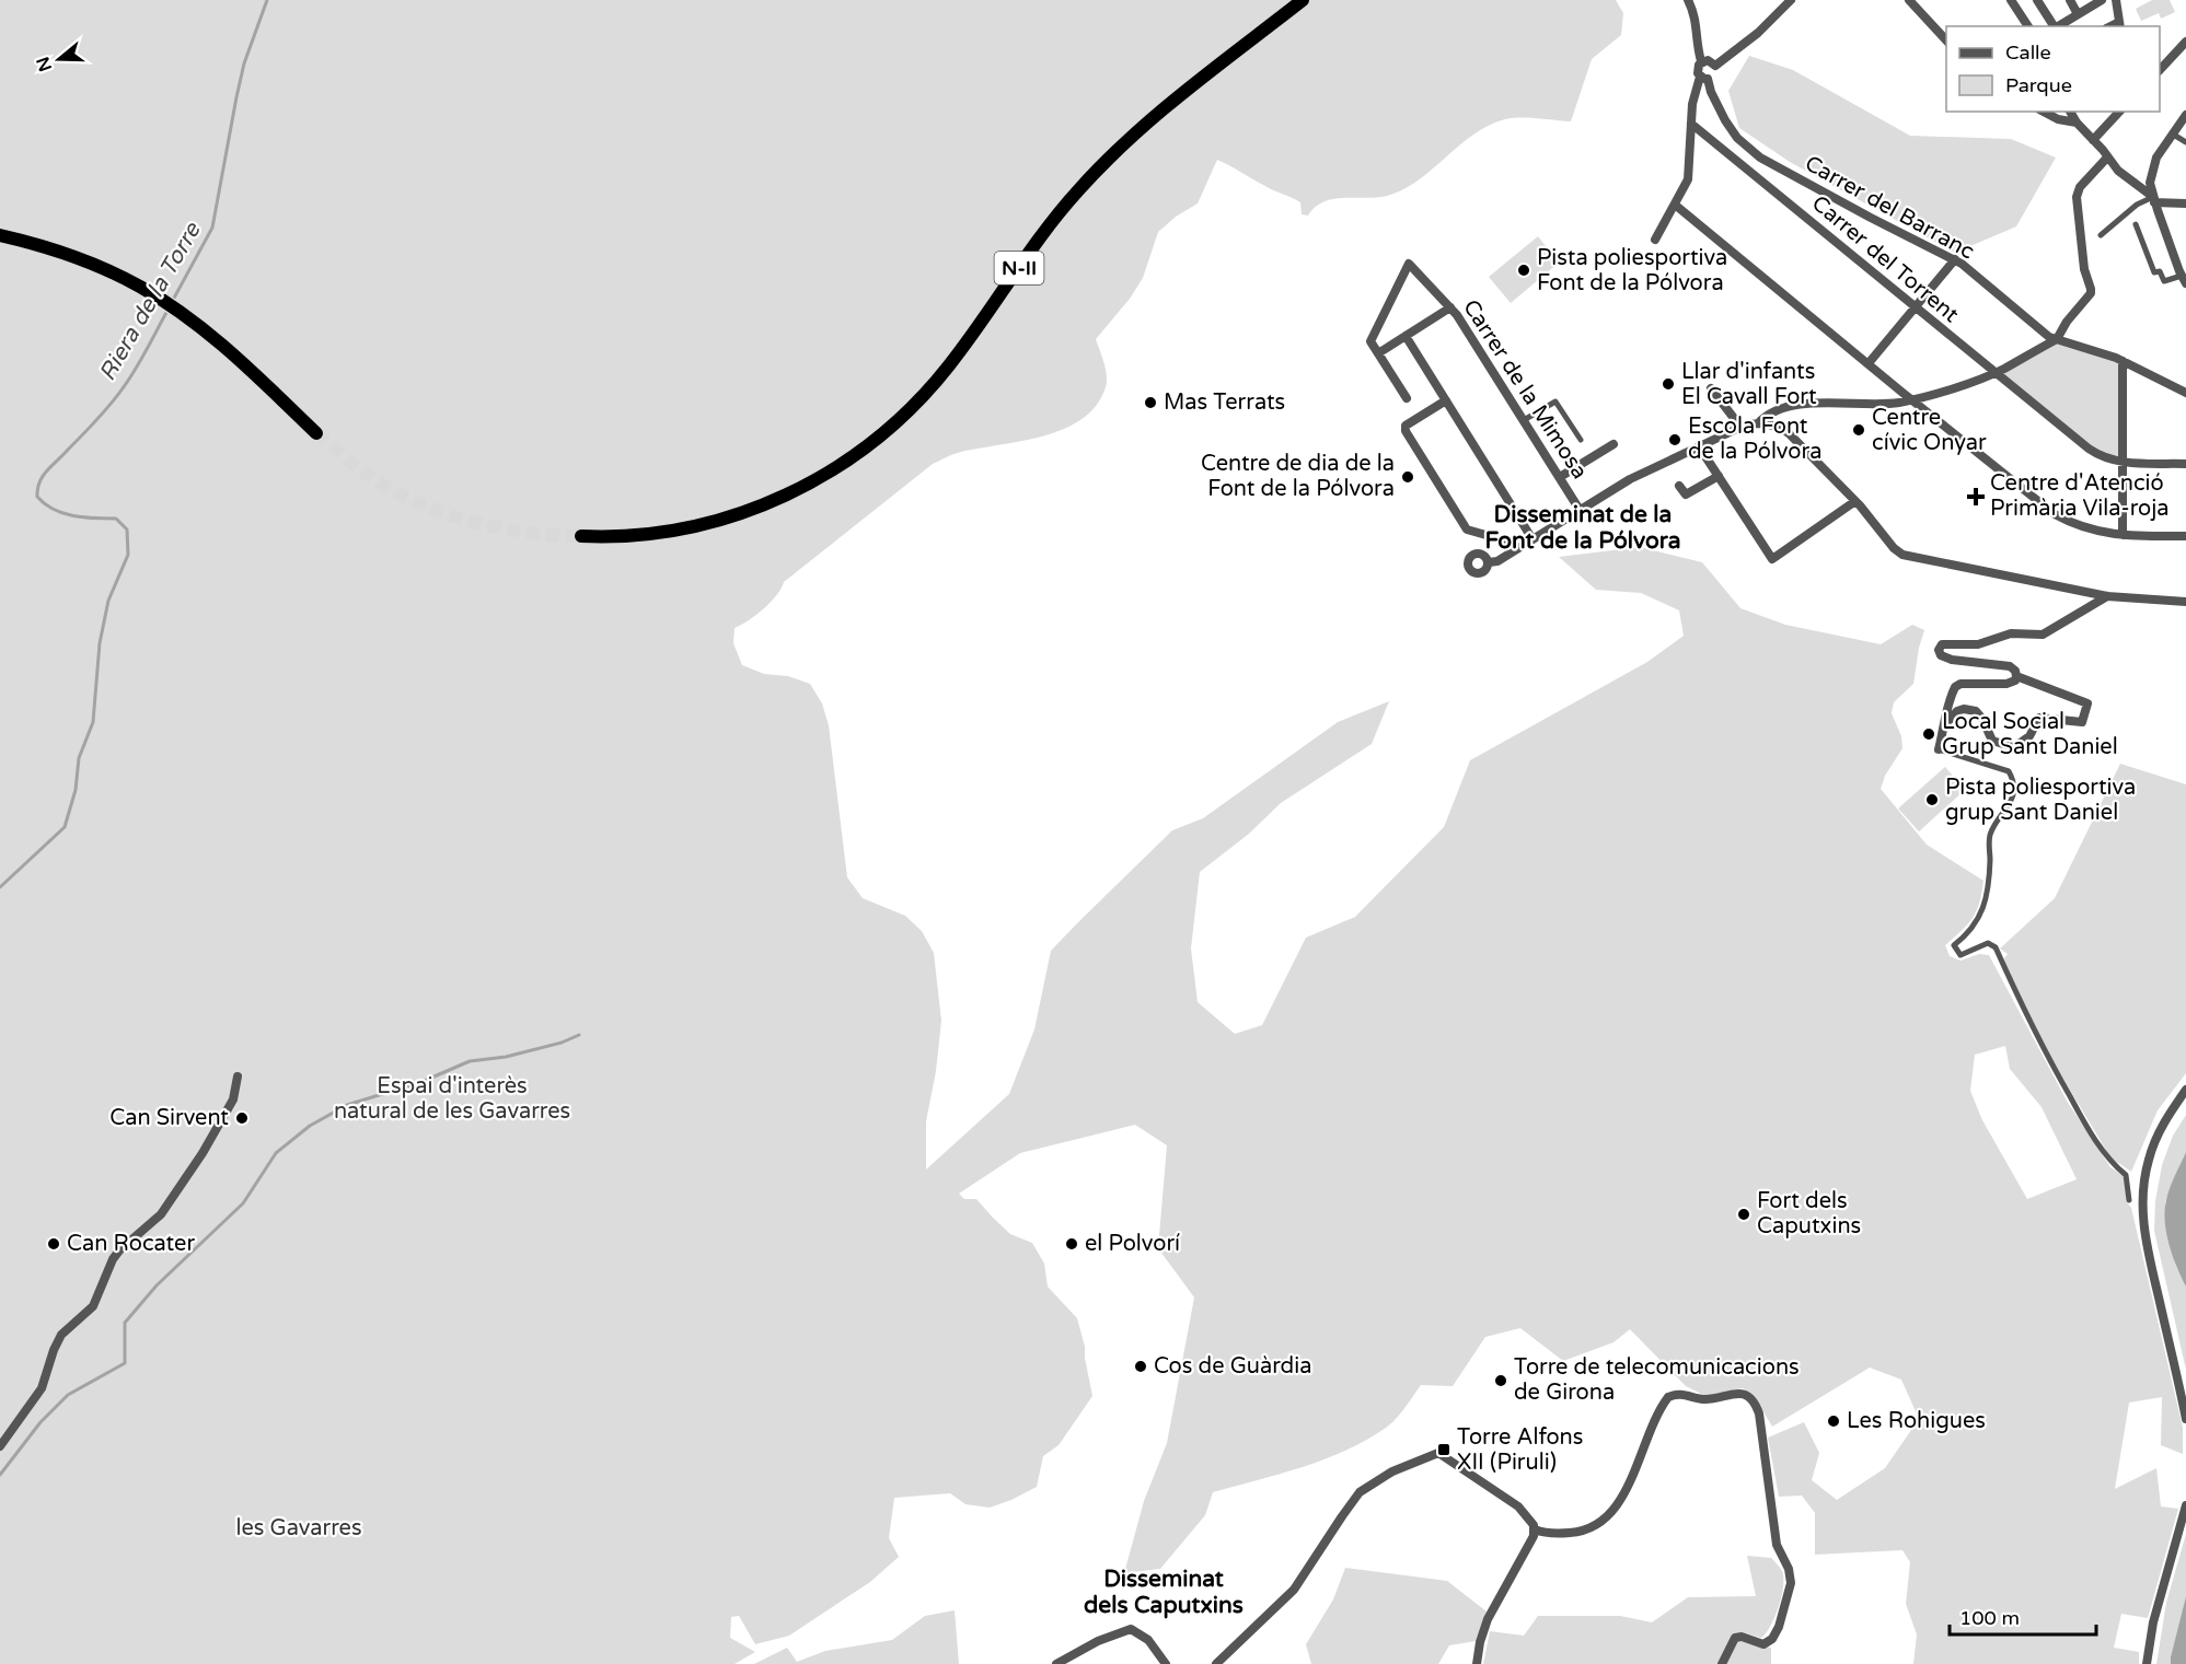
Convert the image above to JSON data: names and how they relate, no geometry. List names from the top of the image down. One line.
{"streets":{"highway":["N-II"],"street":["Carrer del Barranc","Carrer del Torrent","Carrer de la Mimosa"]},"districts":["Disseminat de la Font de la Pólvora","Disseminat dels Caputxins"],"water":["Riera de la Torre"],"parks":["Espai d'interès natural de les Gavarres","les Gavarres"],"places":{"other":["Pista poliesportiva Font de la Pólvora","Llar d'infants El Cavall Fort","Mas Terrats","Centre cívic Onyar","Escola Font de la Pólvora","Centre de dia de la Font de la Pólvora","Local Social Grup Sant Daniel","Pista poliesportiva grup Sant Daniel","Can Sirvent","Fort dels Caputxins","Can Rocater","el Polvorí","Cos de Guàrdia","Torre de telecomunicacions de Girona","Les Rohigues"],"health":["Centre d'Atenció Primària Vila-roja"],"transit":["Torre Alfons XII (Piruli)"]},"legend":["Calle","Parque"],"scale_bar":"100 m","north":"left"}
